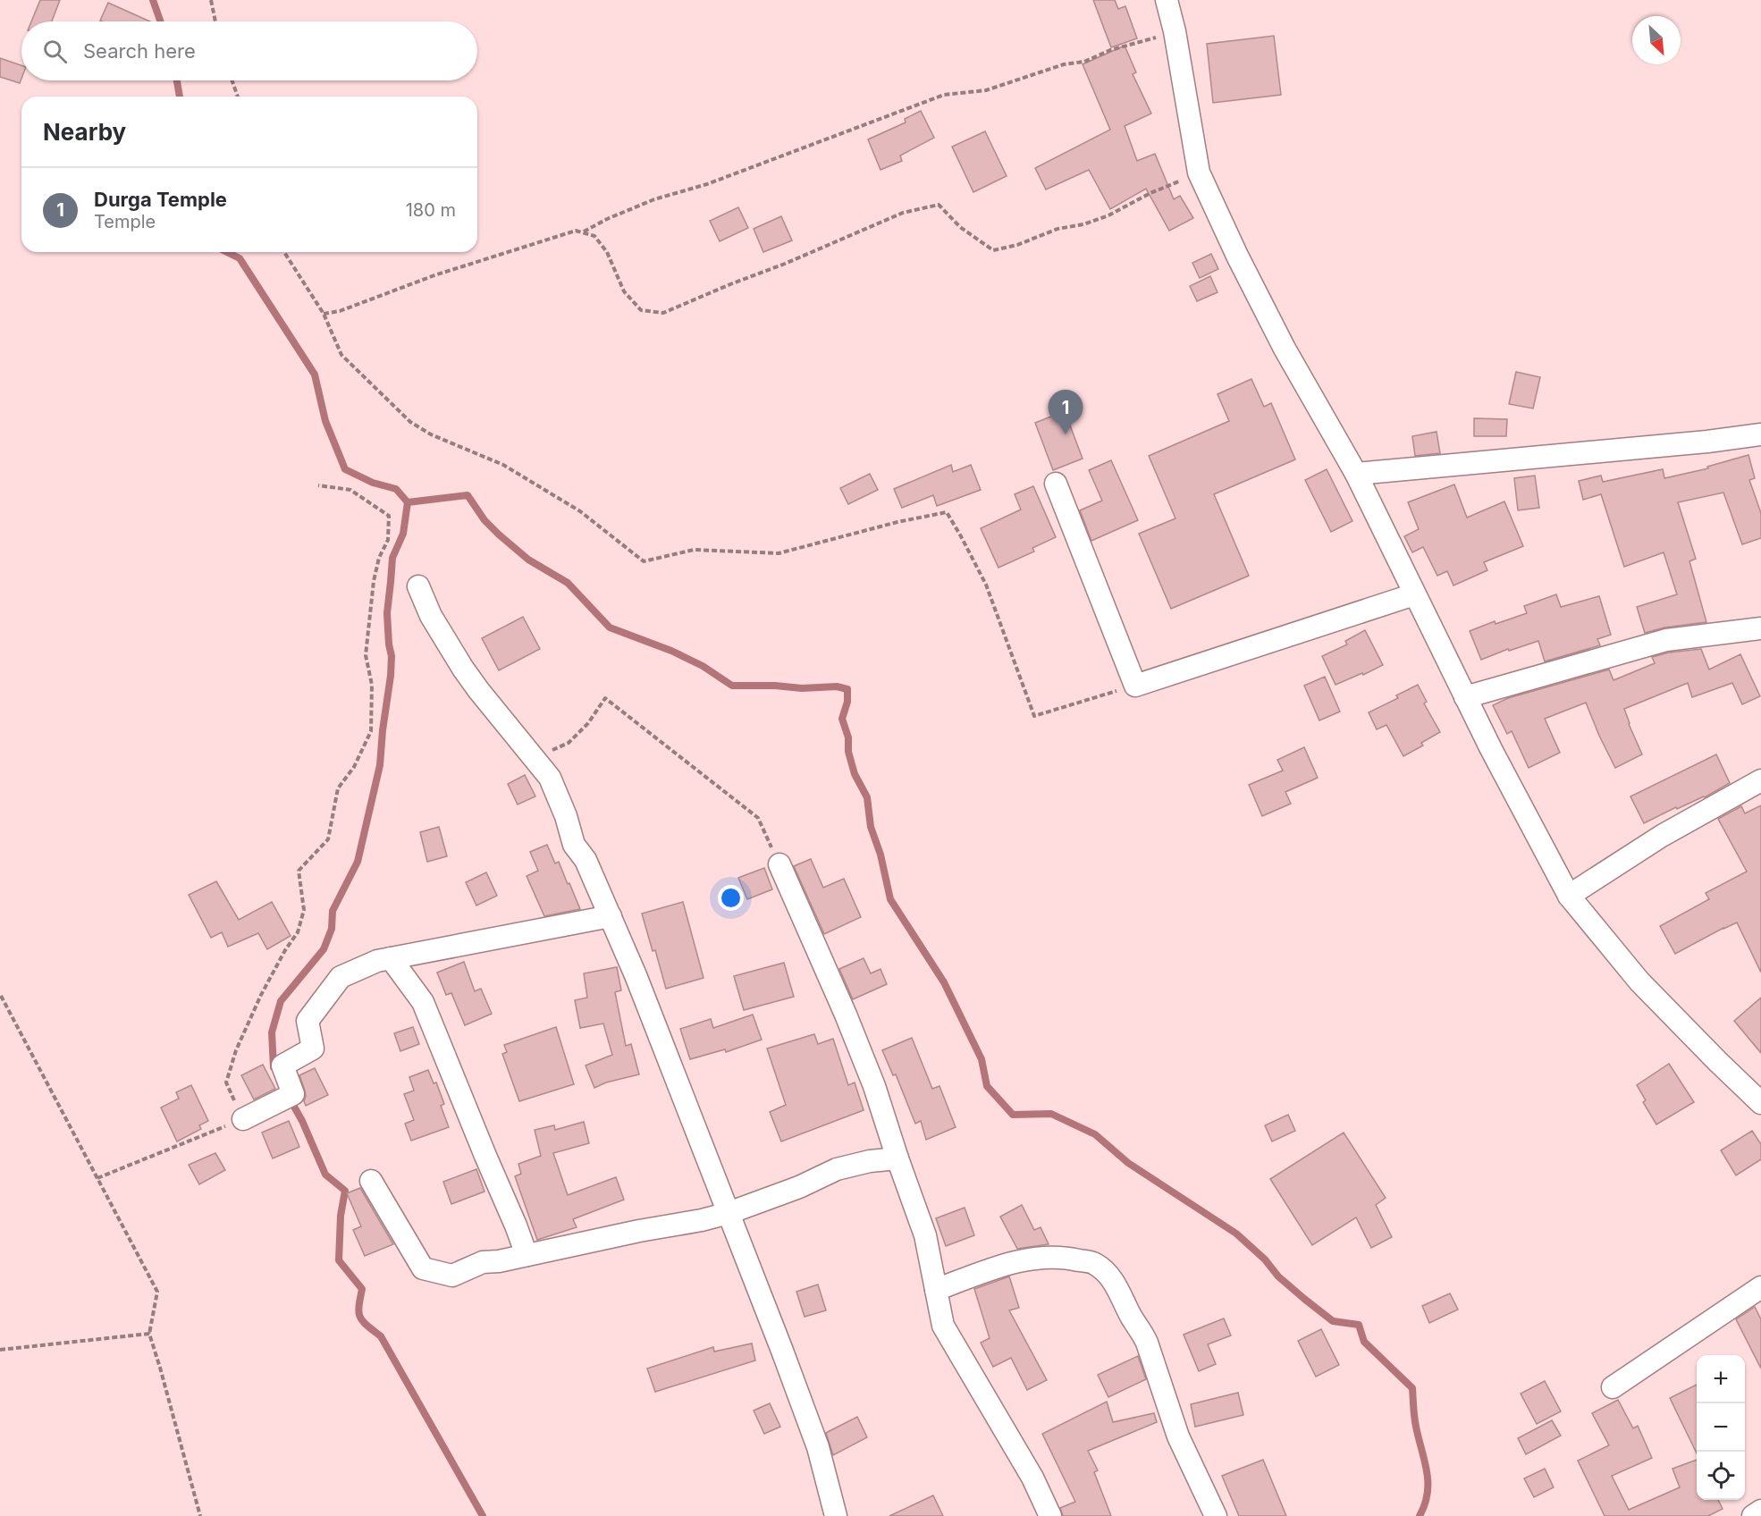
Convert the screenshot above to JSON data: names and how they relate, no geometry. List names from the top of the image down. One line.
{"north":"bottom right","page":{"search":"Search here","heading":"Nearby","list":[{"mark":"1","name":"Durga Temple","note":"Temple","value":"180 m"}],"pins":"1","map_buttons":["+","−"]}}
